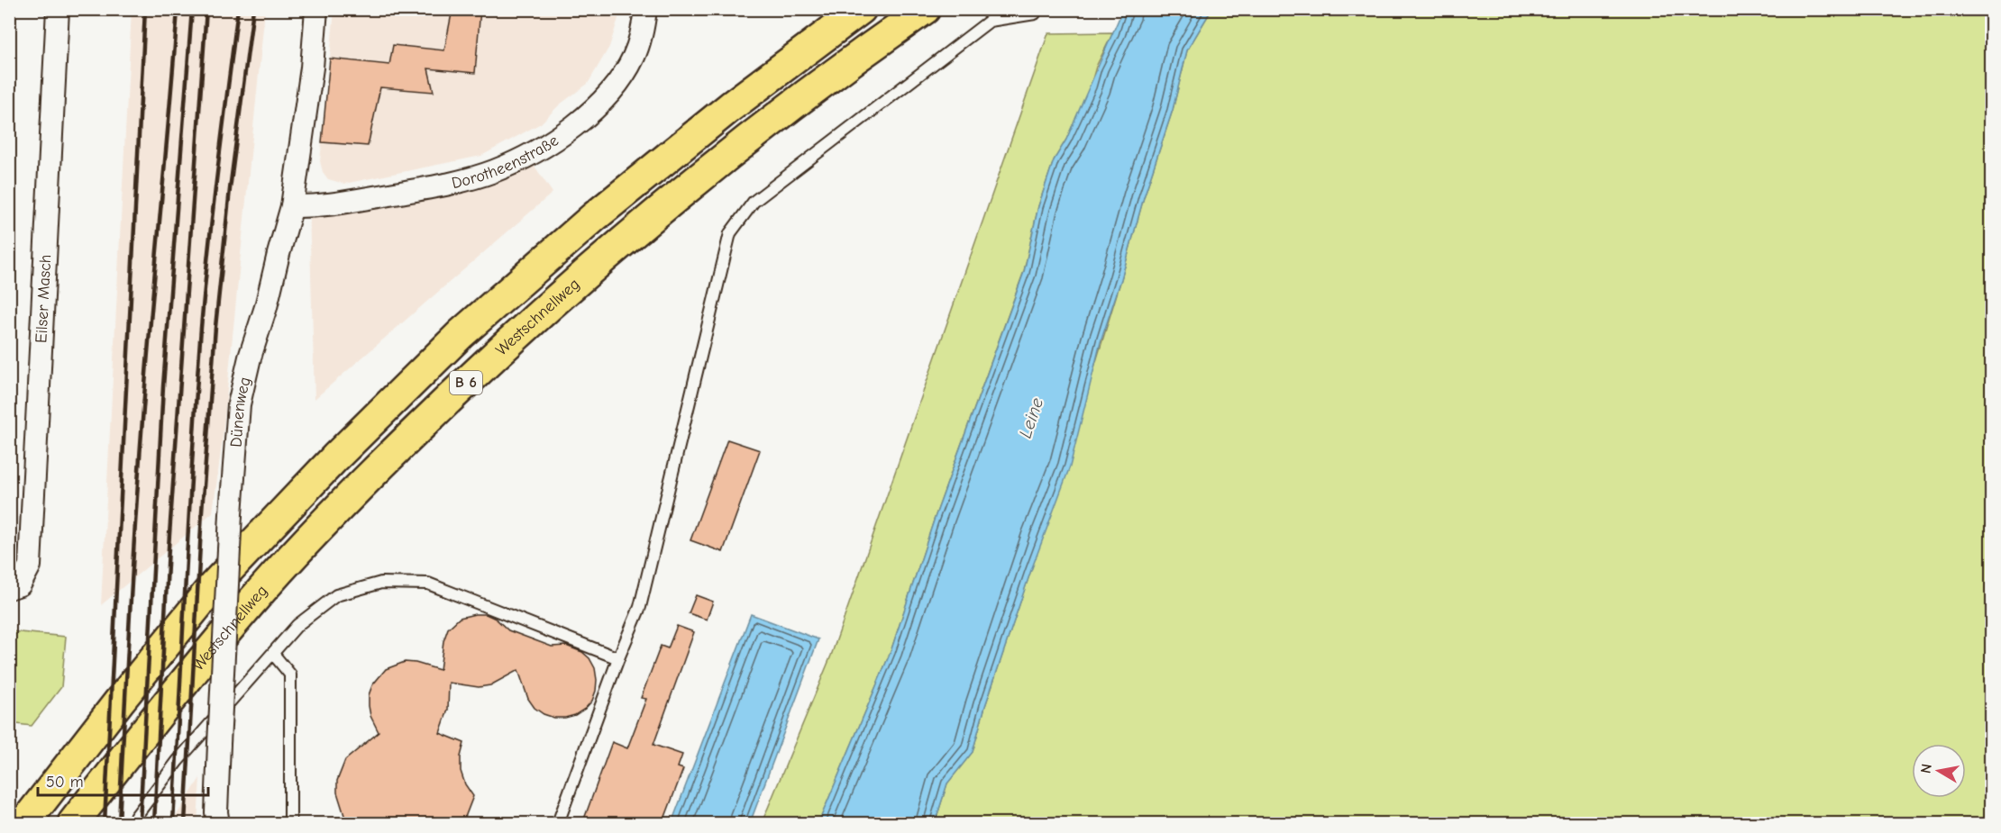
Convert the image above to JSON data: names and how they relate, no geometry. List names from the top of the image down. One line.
{"streets":{"highway":["Westschnellweg","B 6"],"street":["Dorotheenstraße","Eilser Masch","Dünenweg"]},"crossings":[["Dorotheenstraße","Dünenweg"]],"water":["Leine"],"scale_bar":"50 m","north":"left"}
